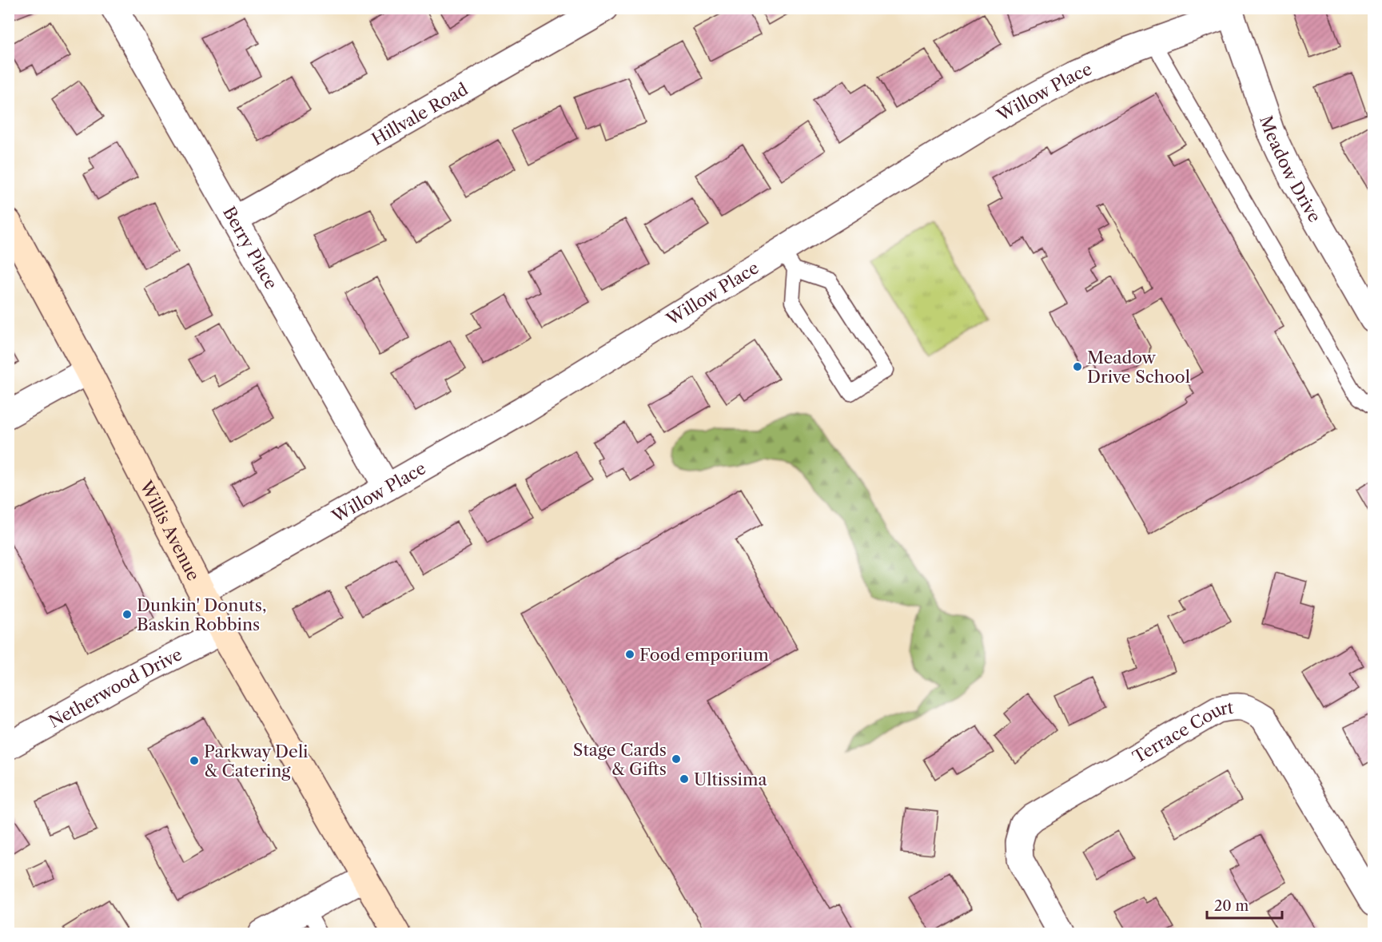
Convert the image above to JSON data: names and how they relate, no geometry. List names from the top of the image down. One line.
{"streets":{"main road":["Willis Avenue"],"street":["Willow Place","Hillvale Road","Meadow Drive","Berry Place","Netherwood Drive","Terrace Court"]},"crossings":[["Willow Place","Meadow Drive"],["Willow Place","Berry Place"],["Willow Place","Willis Avenue"],["Hillvale Road","Berry Place"],["Willis Avenue","Netherwood Drive"]],"places":["Meadow Drive School","Dunkin' Donuts, Baskin Robbins","Food emporium","Stage Cards & Gifts","Parkway Deli & Catering","Ultissima"],"scale_bar":"20 m"}
